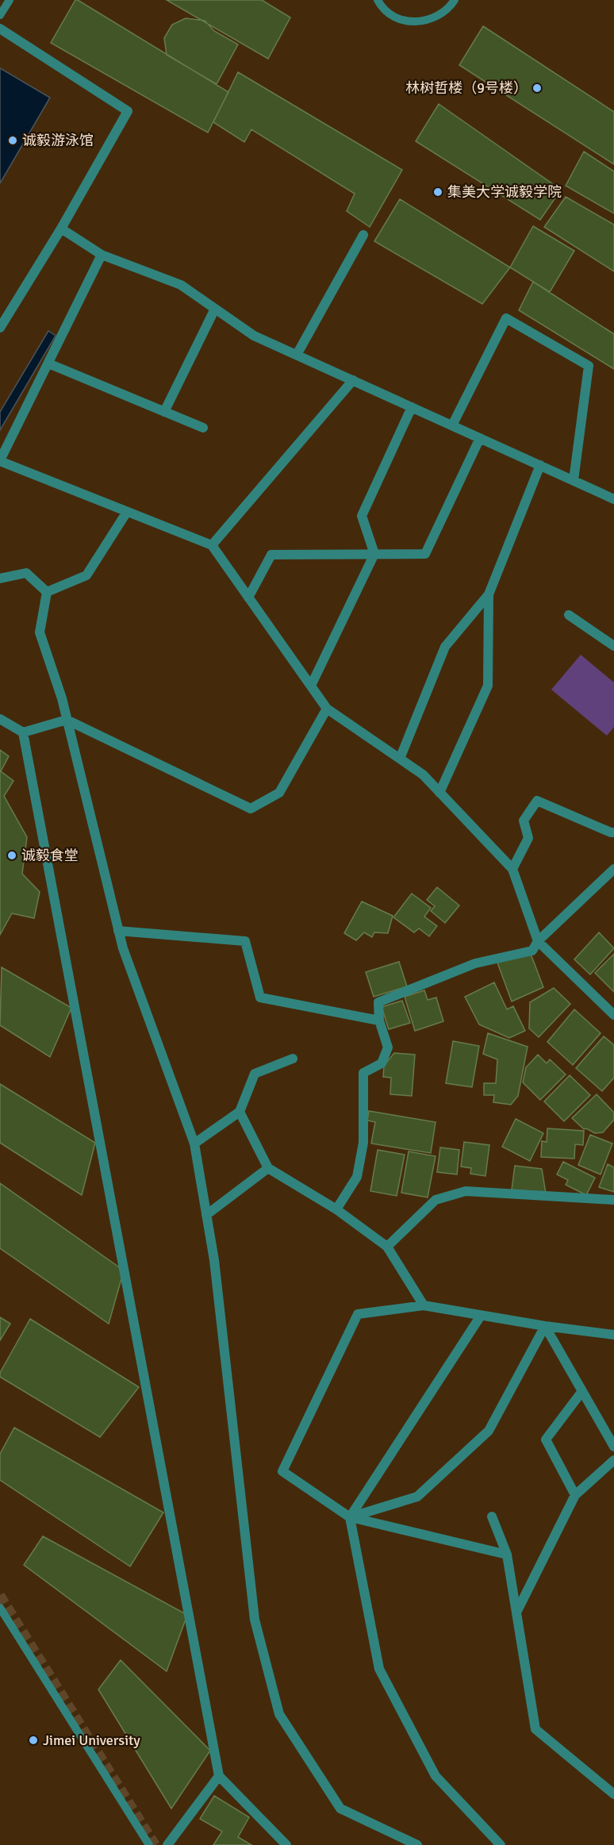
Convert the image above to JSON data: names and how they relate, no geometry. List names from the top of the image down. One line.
{"places":["林树哲楼（9号楼）","诚毅游泳馆","集美大学诚毅学院","诚毅食堂","Jimei University"]}
